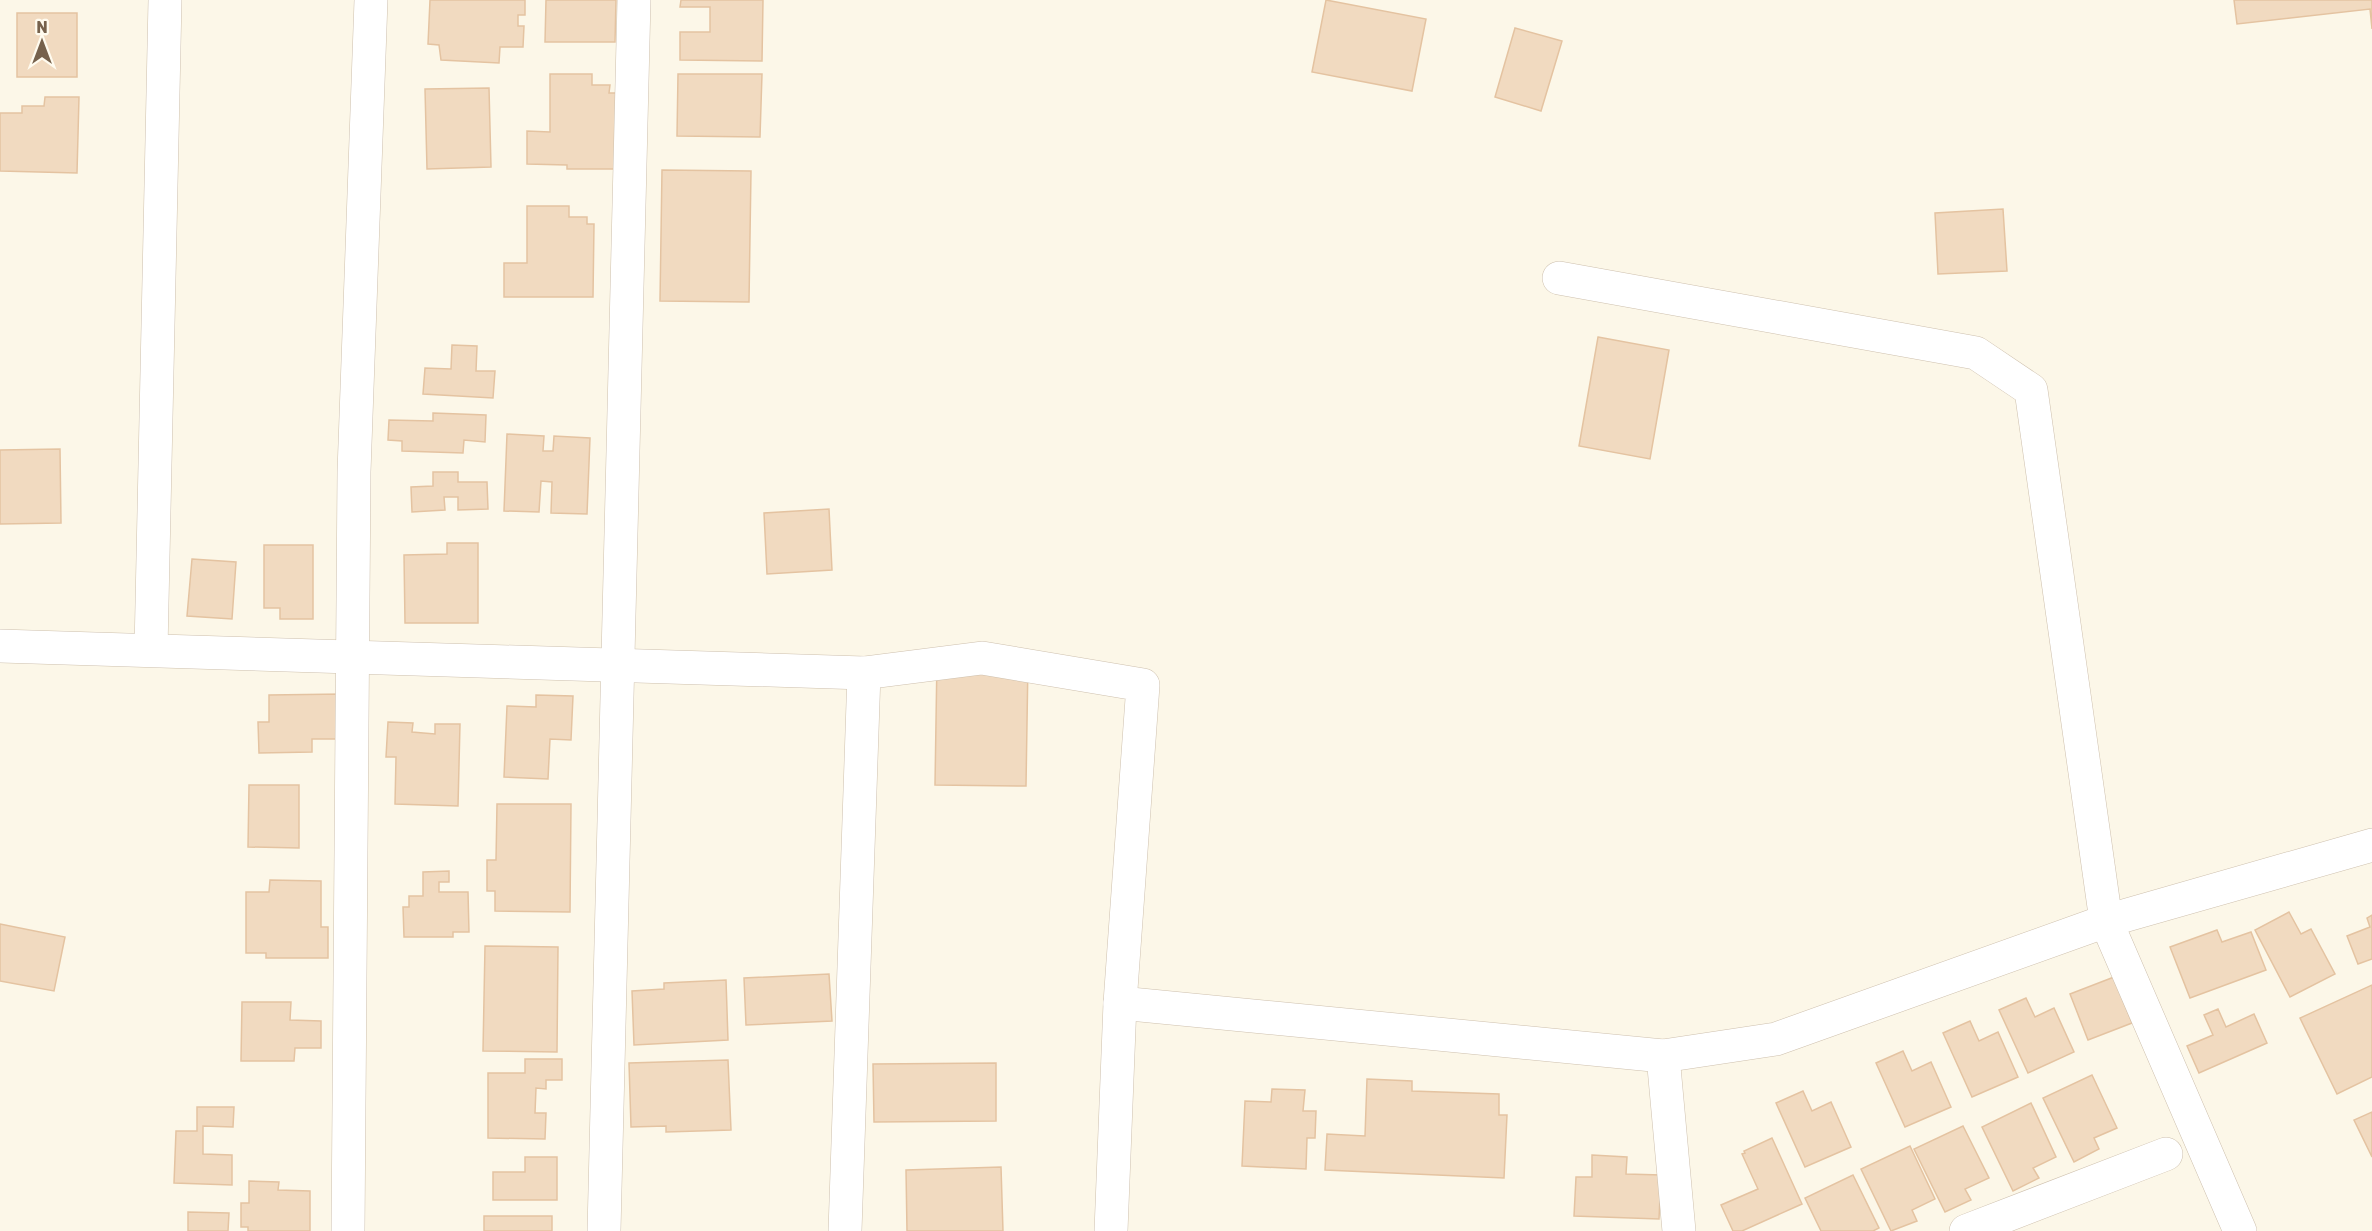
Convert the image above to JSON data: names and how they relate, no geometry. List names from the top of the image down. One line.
{"north":"top"}
